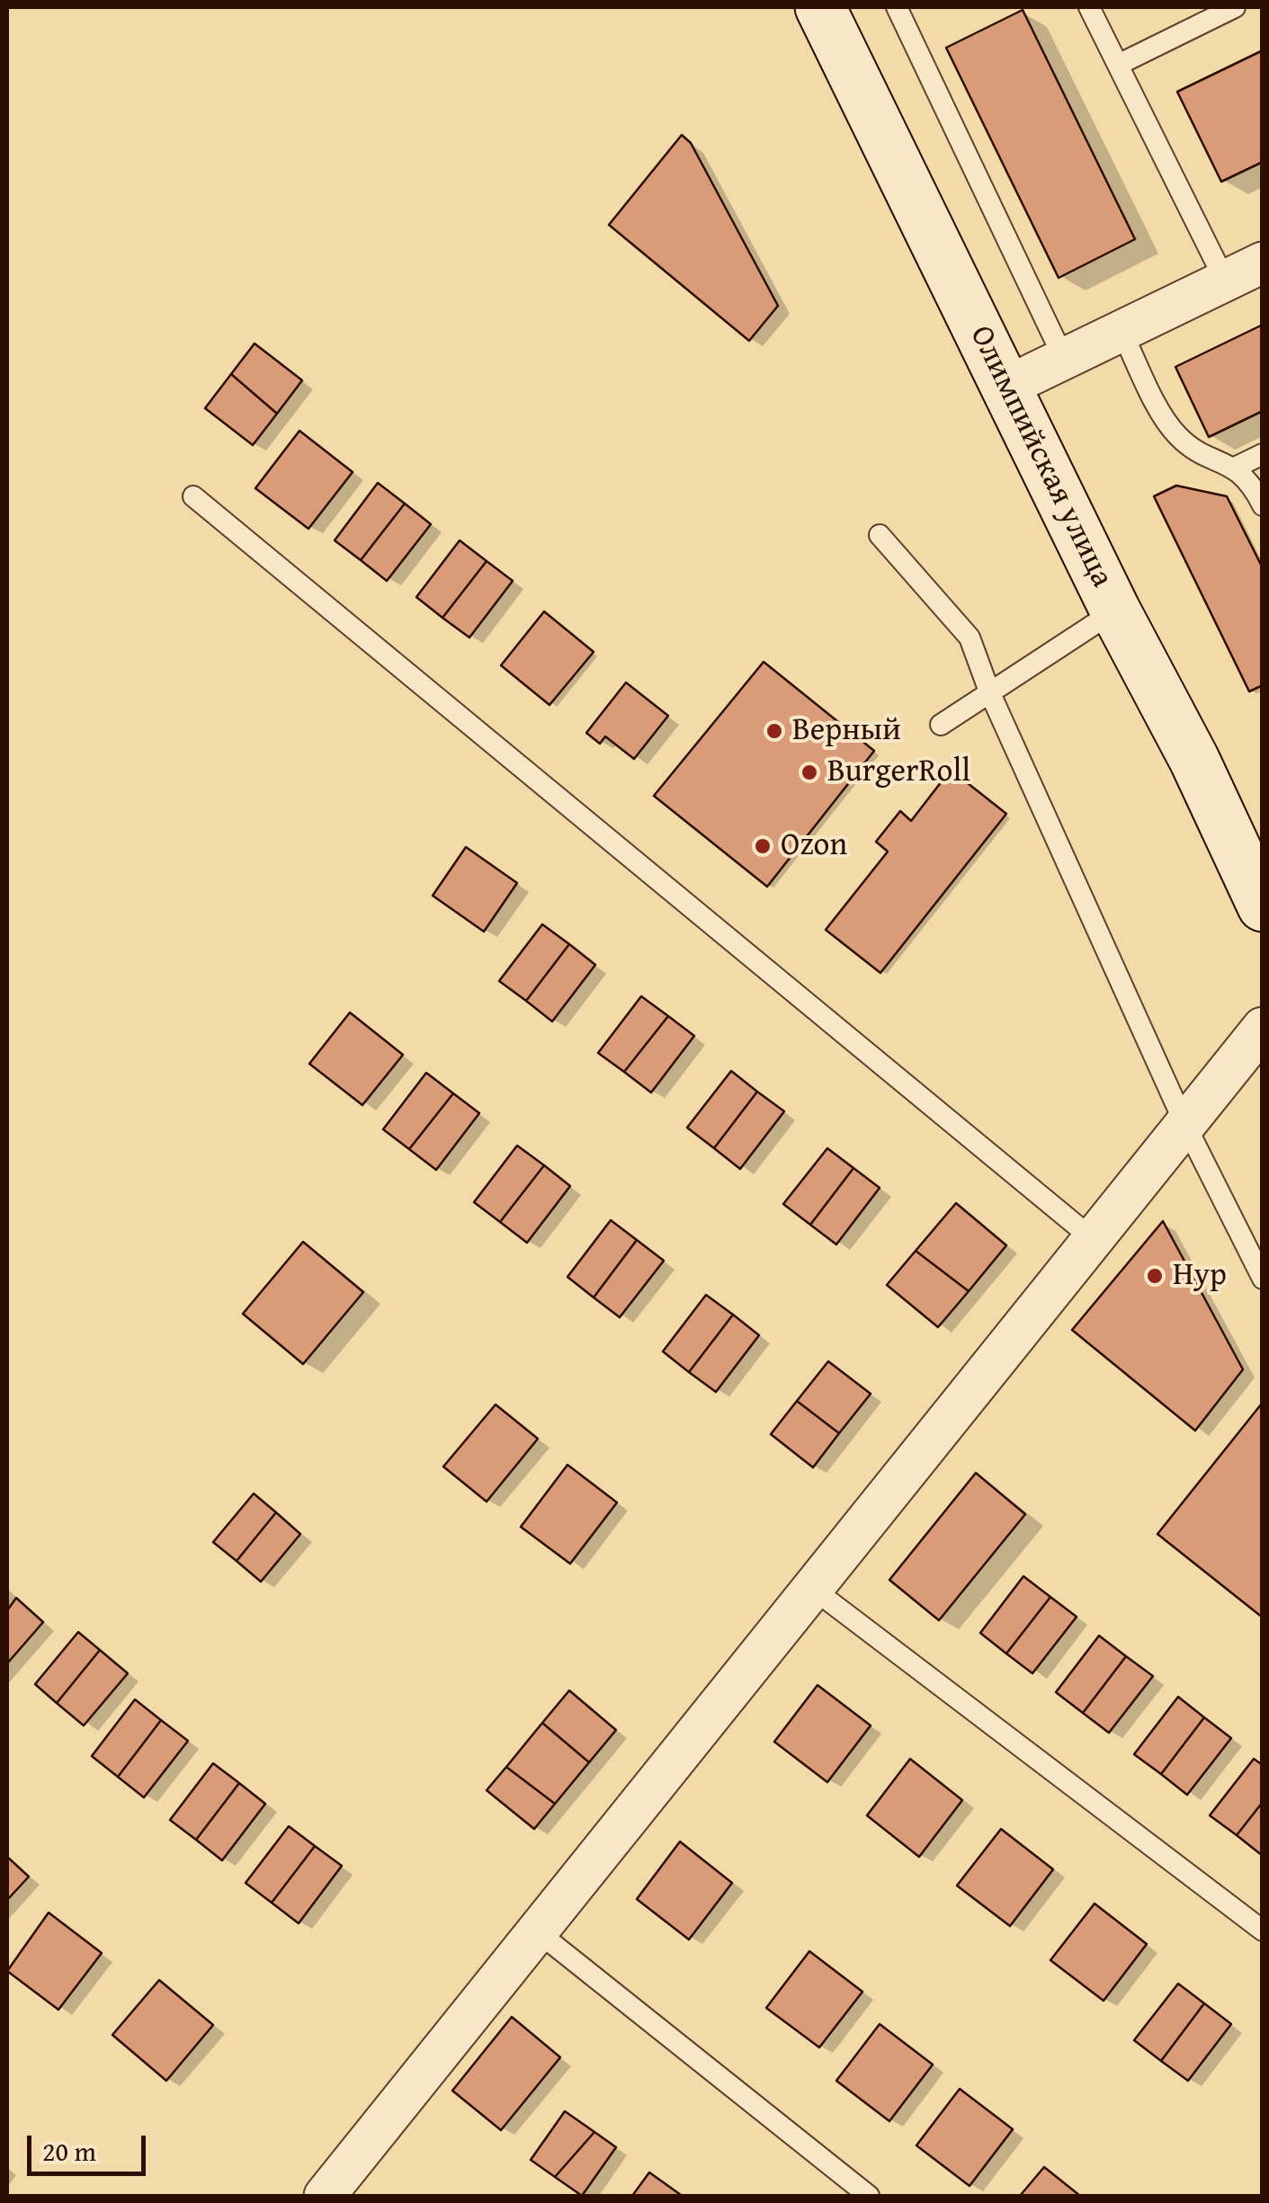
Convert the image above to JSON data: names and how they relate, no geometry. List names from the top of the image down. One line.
{"streets":{"street":["Олимпийская улица"]},"places":["Верный","BurgerRoll","Ozon","Нур"],"scale_bar":"20 m"}
